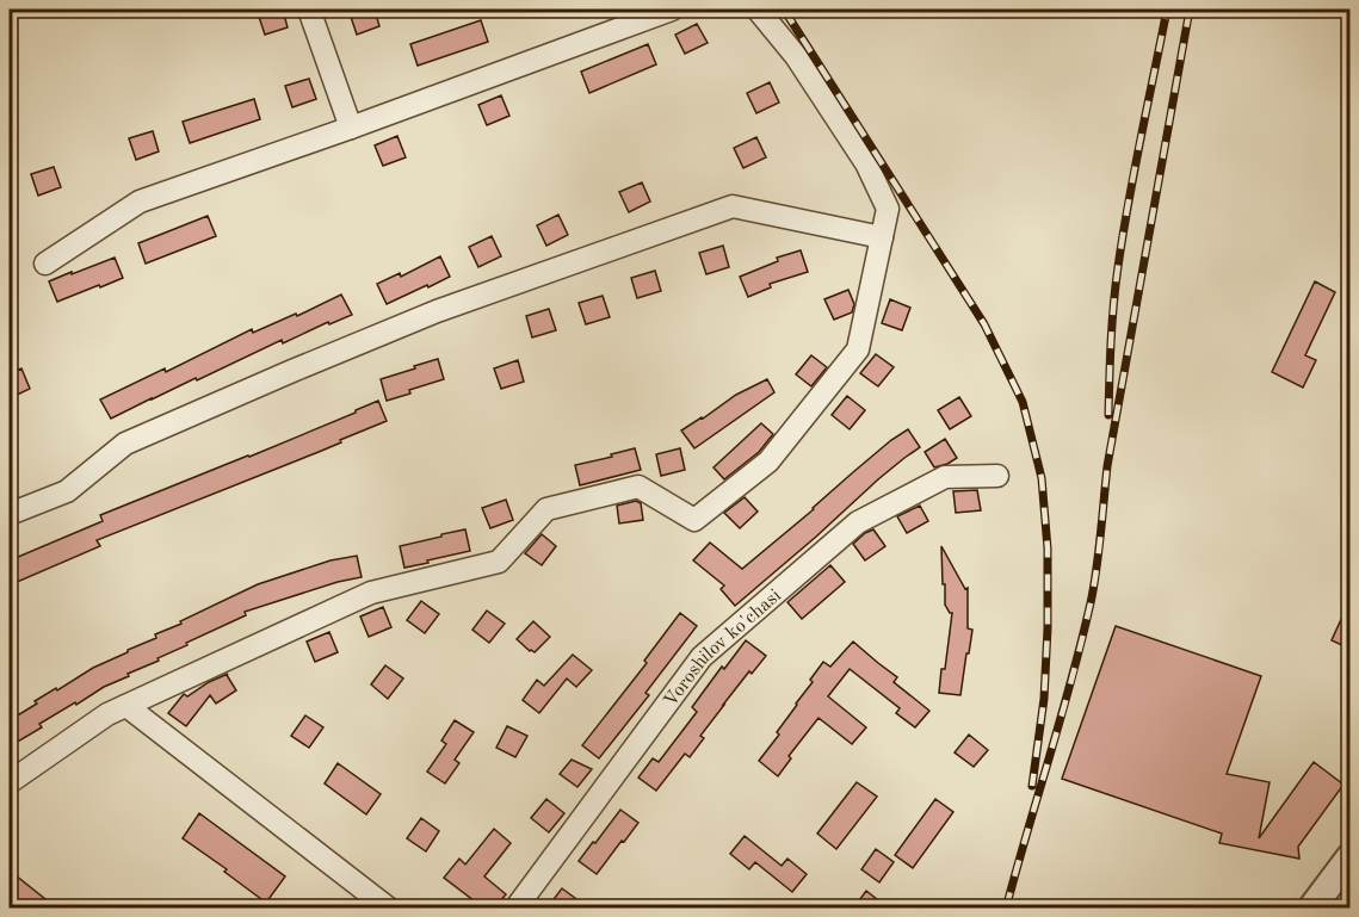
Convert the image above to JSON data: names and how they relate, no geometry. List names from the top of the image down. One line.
{"streets":{"street":["Voroshilov ko'chasi"]}}
